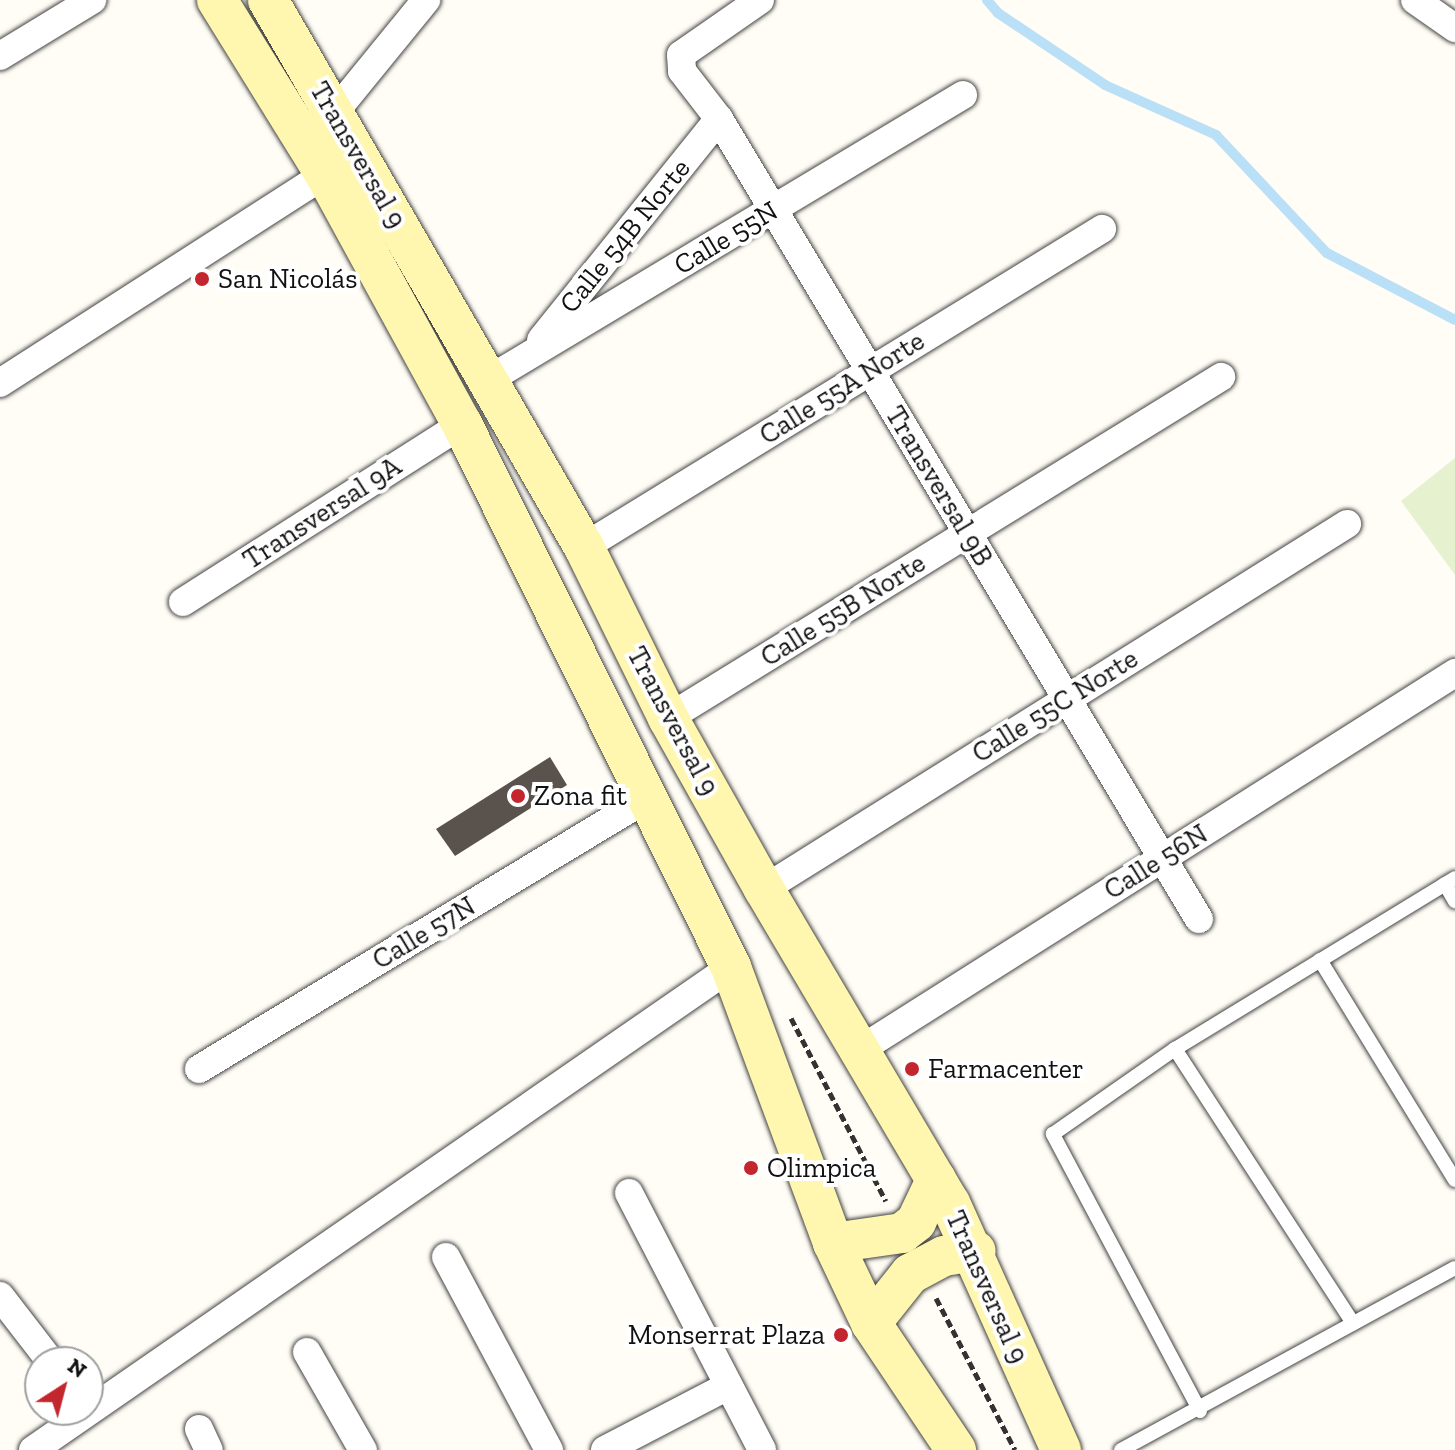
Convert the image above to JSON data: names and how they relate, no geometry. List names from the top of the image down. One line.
{"streets":{"main road":["Transversal 9"],"street":["Calle 54B Norte","Calle 55N","Calle 55A Norte","Transversal 9B","Transversal 9A","Calle 55B Norte","Calle 55C Norte","Calle 56N","Calle 57N"]},"crossings":[["Transversal 9","Calle 55N"],["Transversal 9","Calle 55A Norte"],["Transversal 9","Transversal 9A"],["Transversal 9","Calle 55B Norte"],["Transversal 9","Calle 55C Norte"],["Transversal 9","Calle 56N"],["Transversal 9","Calle 57N"],["Calle 54B Norte","Calle 55N"],["Calle 54B Norte","Transversal 9B"],["Calle 55N","Transversal 9B"],["Calle 55A Norte","Transversal 9B"],["Transversal 9B","Calle 55B Norte"],["Transversal 9B","Calle 55C Norte"],["Transversal 9B","Calle 56N"]],"places":["San Nicolás","Zona fit","Farmacenter","Olimpica","Monserrat Plaza"],"north":"top right"}
